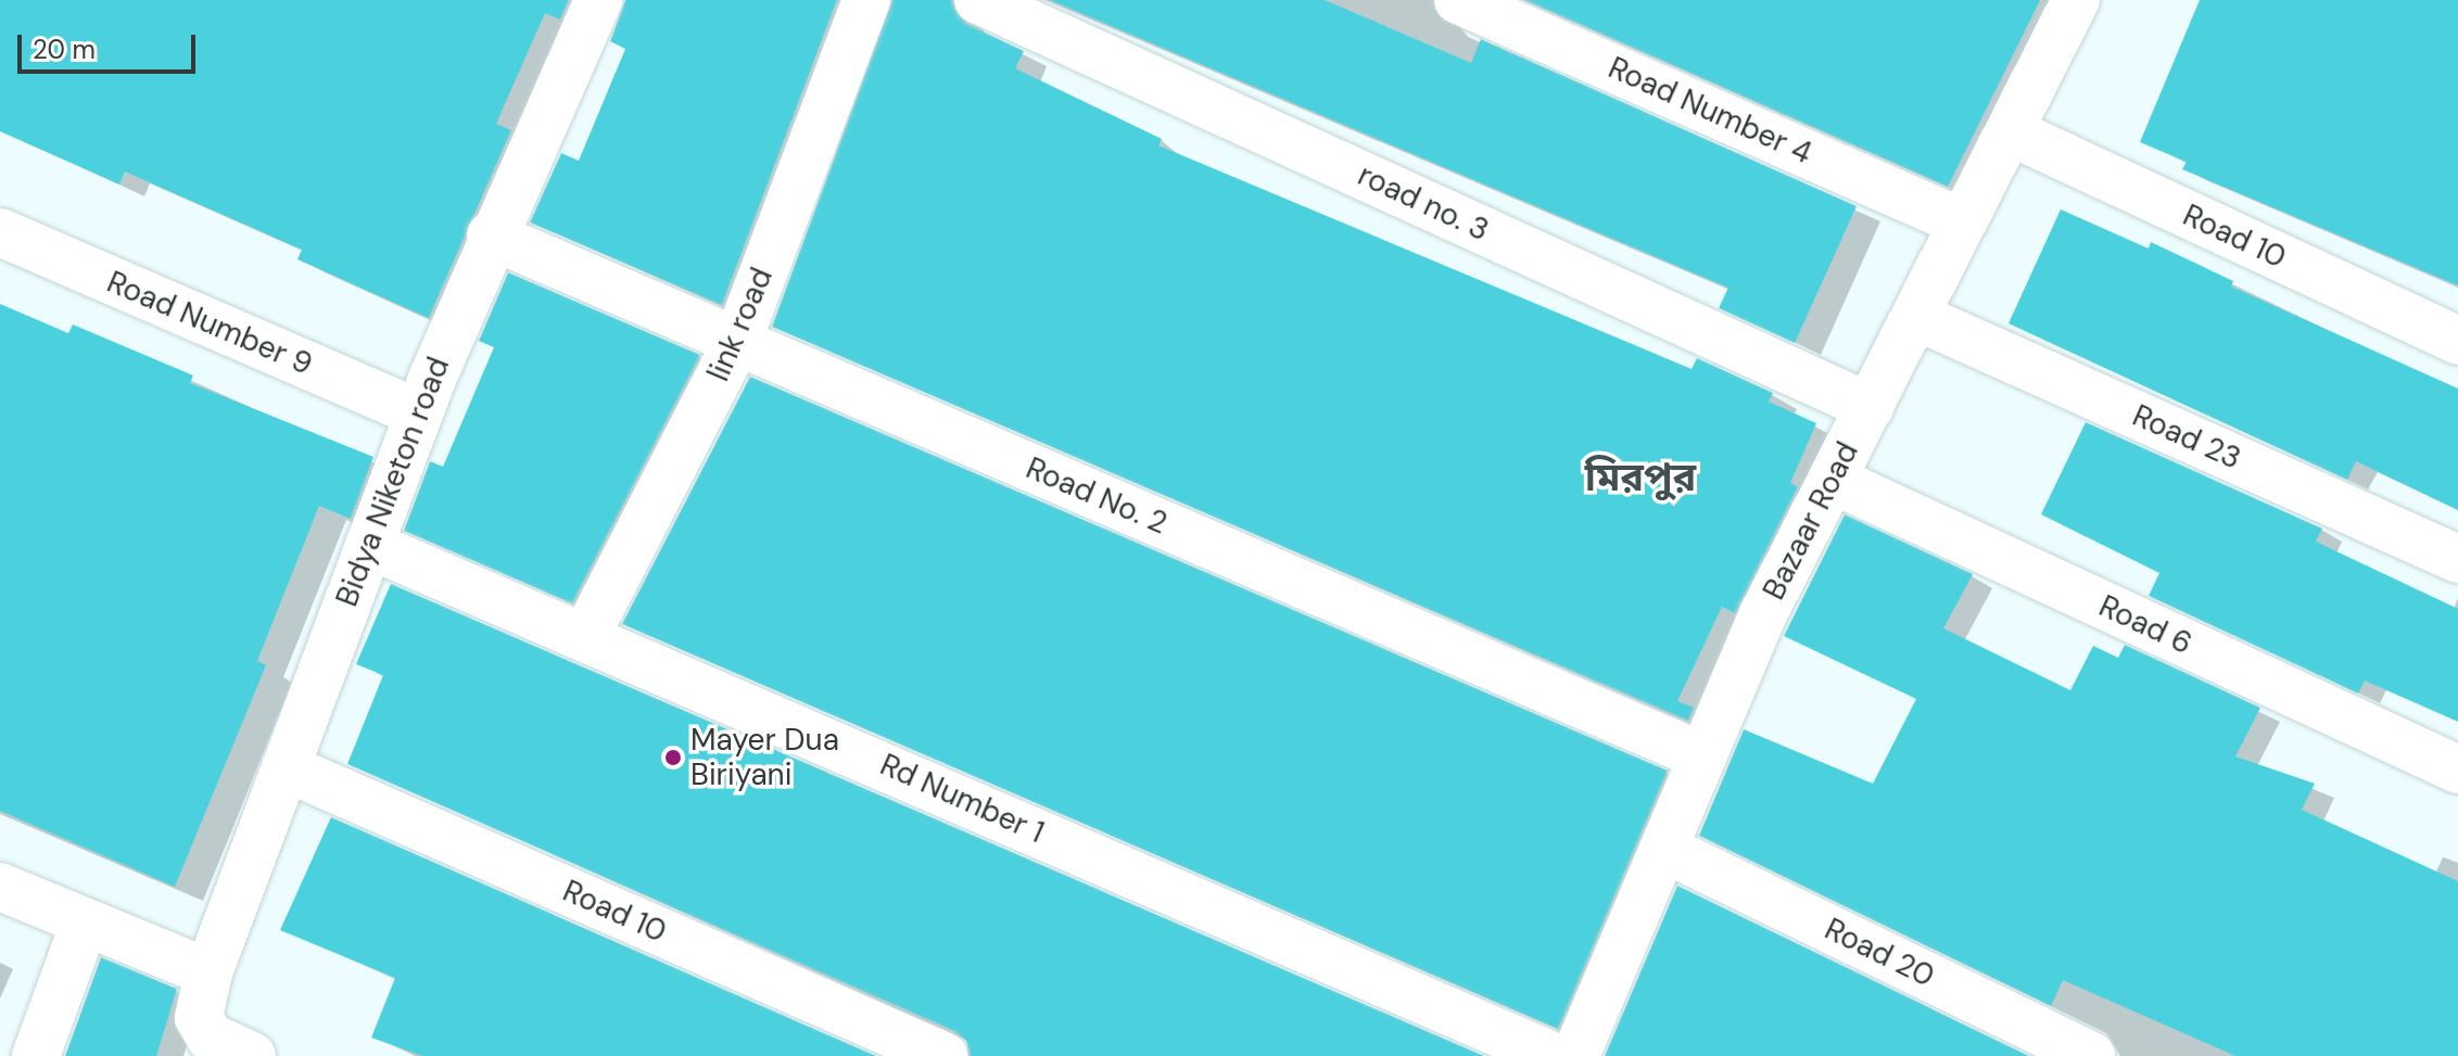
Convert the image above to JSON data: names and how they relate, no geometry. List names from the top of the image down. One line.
{"streets":{"street":["Road Number 4","road no. 3","Road 10","Road Number 9","link road","Road 23","Bidya Niketon road","Road No. 2","Bazaar Road","Road 6","Rd Number 1","Road 20"]},"crossings":[["Road Number 4","Bazaar Road"],["road no. 3","Bazaar Road"],["Road 10","Bidya Niketon road"],["Road 10","Bazaar Road"],["Road Number 9","Bidya Niketon road"],["link road","Road No. 2"],["link road","Rd Number 1"],["Road 23","Bazaar Road"],["Bidya Niketon road","Road No. 2"],["Bidya Niketon road","Rd Number 1"],["Road No. 2","Bazaar Road"],["Bazaar Road","Road 6"],["Bazaar Road","Road 20"]],"districts":["মিরপুর"],"places":["Mayer Dua Biriyani"],"scale_bar":"20 m"}
